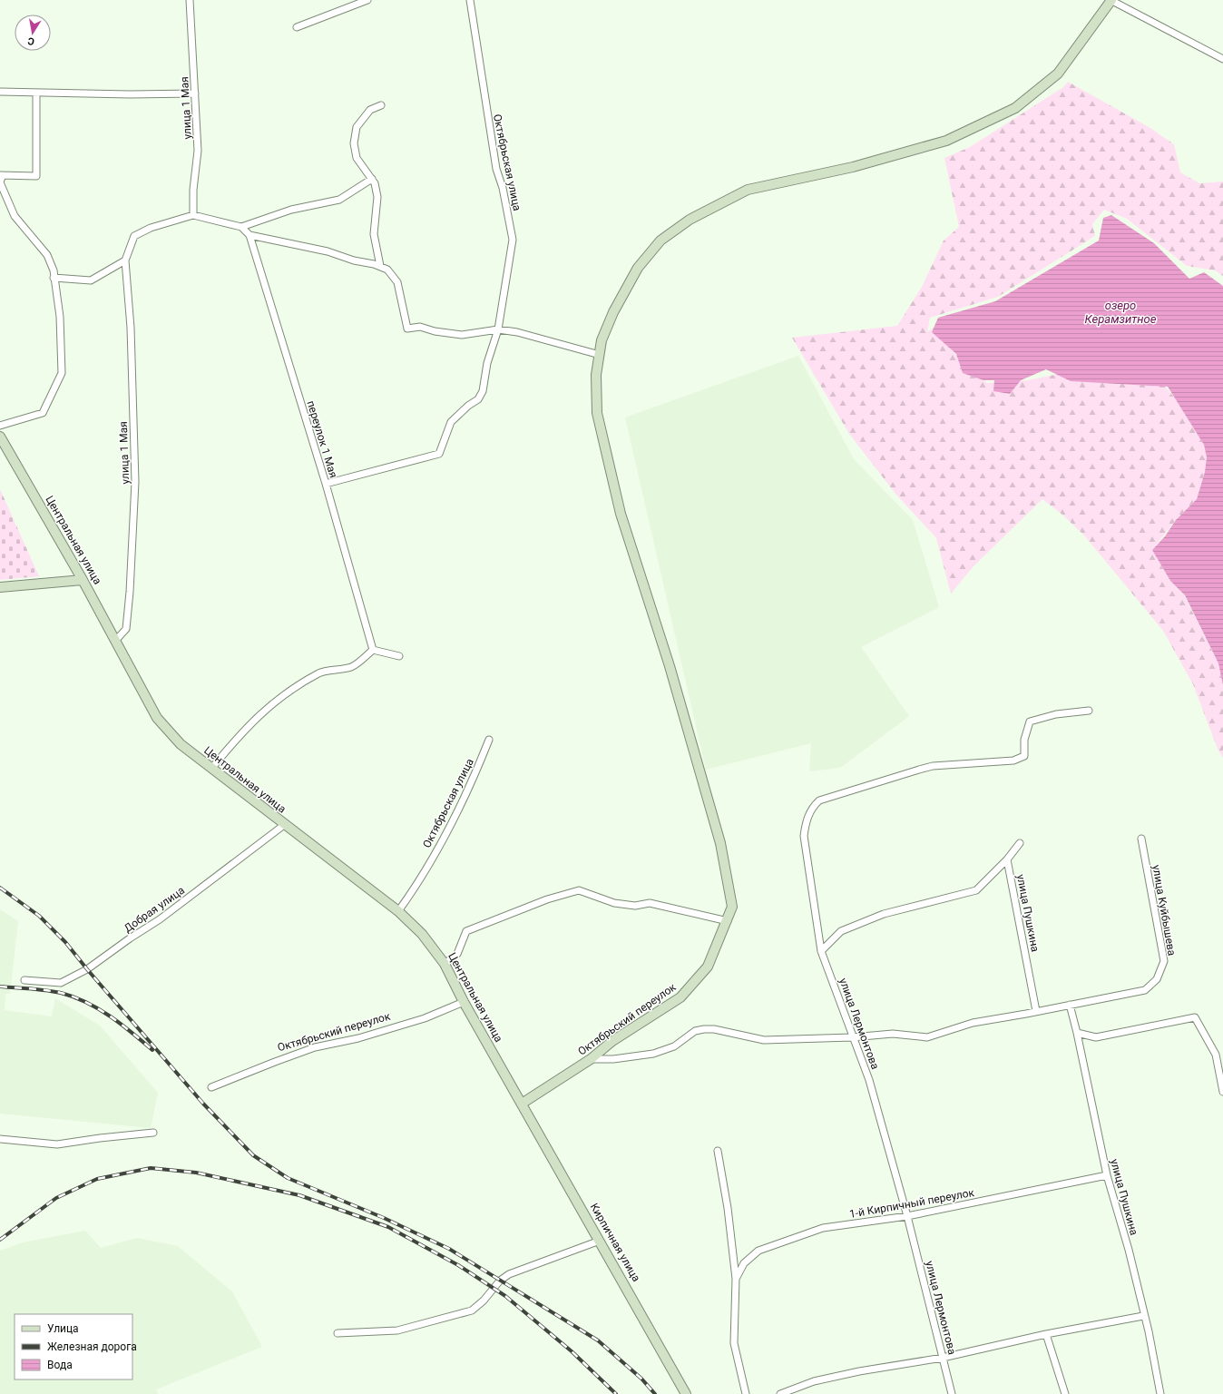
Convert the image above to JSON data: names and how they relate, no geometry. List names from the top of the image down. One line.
{"streets":{"street":["улица 1 Мая","Октябрьская улица","переулок 1 Мая","Центральная улица","Добрая улица","улица Куйбышева","улица Пушкина","Октябрьский переулок","улица Лермонтова","1-й Кирпичный переулок","Кирпичная улица"]},"crossings":[["улица 1 Мая","Центральная улица"],["Октябрьская улица","переулок 1 Мая"],["Октябрьская улица","Центральная улица"],["Центральная улица","Добрая улица"],["Центральная улица","Октябрьский переулок"],["Центральная улица","Кирпичная улица"],["улица Куйбышева","улица Пушкина"],["улица Куйбышева","Октябрьский переулок"],["улица Куйбышева","улица Лермонтова"],["улица Пушкина","1-й Кирпичный переулок"],["Октябрьский переулок","Кирпичная улица"],["улица Лермонтова","1-й Кирпичный переулок"]],"water":["озеро Керамзитное"],"legend":["Улица","Железная дорога","Вода"],"north":"bottom"}
